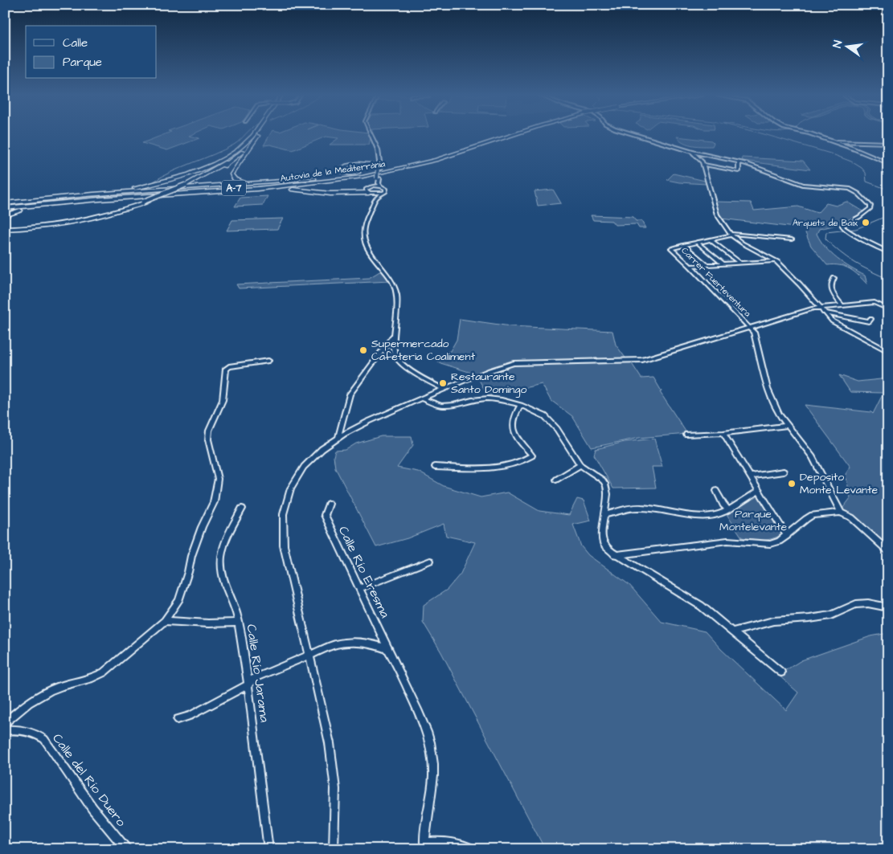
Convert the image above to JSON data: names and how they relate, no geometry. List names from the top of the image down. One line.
{"streets":{"highway":["Autovia de la Mediterrània","A-7"],"street":["Carrer Fuerteventura","Calle Río Eresma","Calle Río Jarama","Calle del Río Duero"]},"parks":["Parque Montelevante"],"places":["Arquets de Baix","Supermercado Cafeteria Coaliment","Restaurante Santo Domingo","Deposito Monte Levante"],"legend":["Calle","Parque"],"north":"left"}
